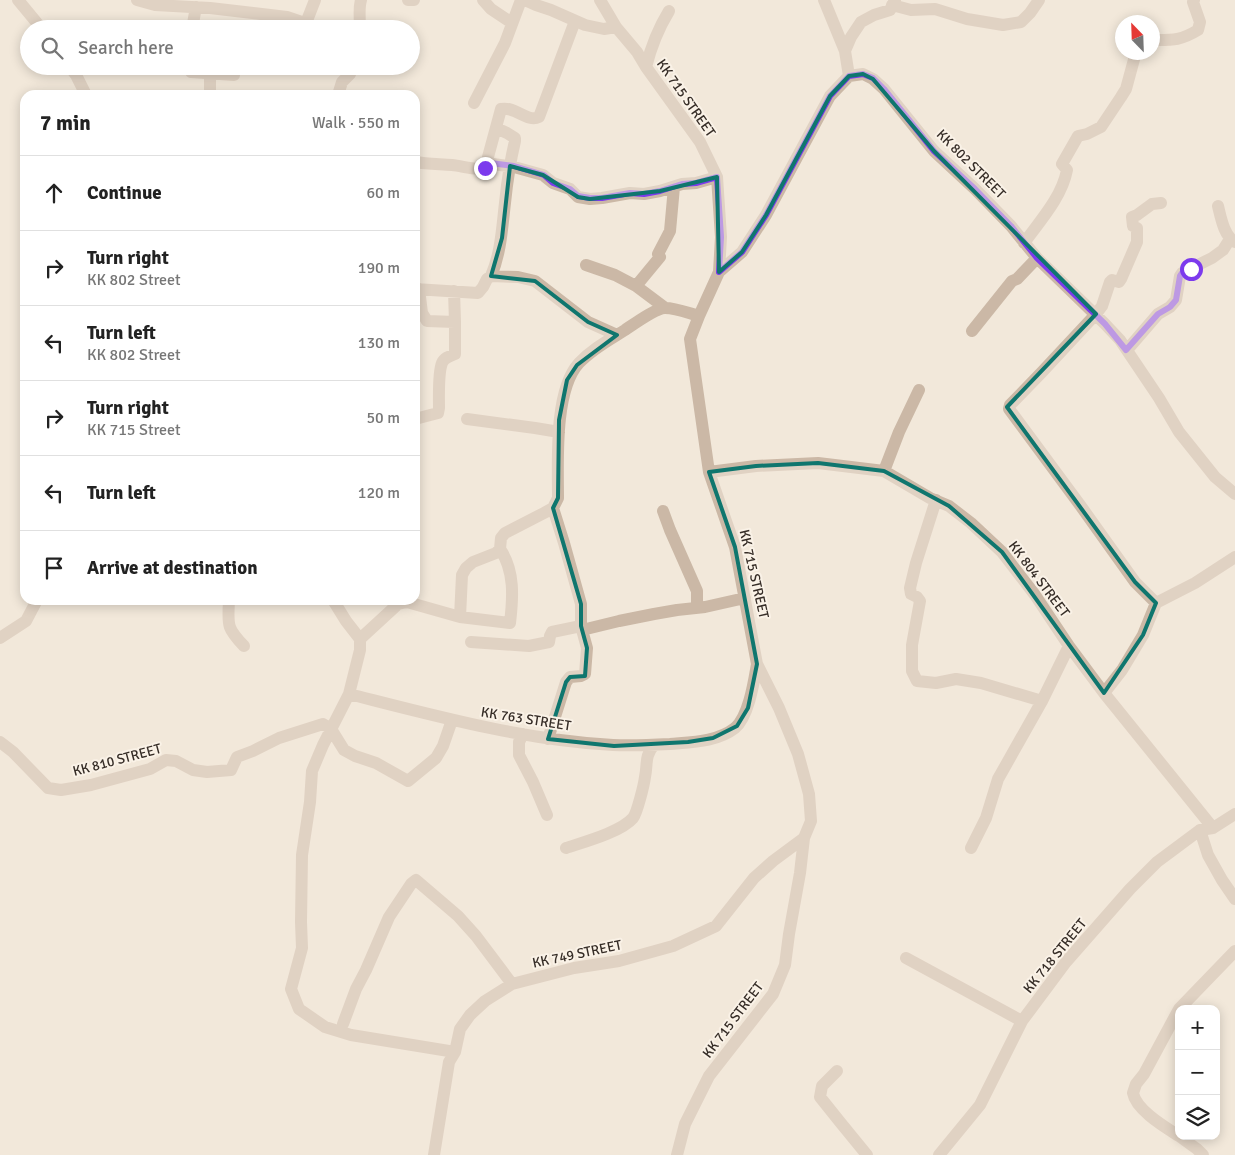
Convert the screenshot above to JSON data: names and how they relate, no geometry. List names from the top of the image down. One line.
{"streets":{"street":["KK 715 STREET","KK 802 STREET","KK 804 STREET","KK 763 STREET","KK 810 STREET","KK 749 STREET","KK 718 STREET"]},"crossings":[["KK 715 STREET","KK 804 STREET"],["KK 715 STREET","KK 763 STREET"],["KK 715 STREET","KK 749 STREET"],["KK 804 STREET","KK 718 STREET"]],"north":"top left","page":{"search":"Search here","heading":["7 min","Walk · 550 m"],"list":[["Continue","60 m"],["Turn right","KK 802 Street","190 m"],["Turn left","KK 802 Street","130 m"],["Turn right","KK 715 Street","50 m"],["Turn left","120 m"],"Arrive at destination"],"map_buttons":["+","−"]}}
